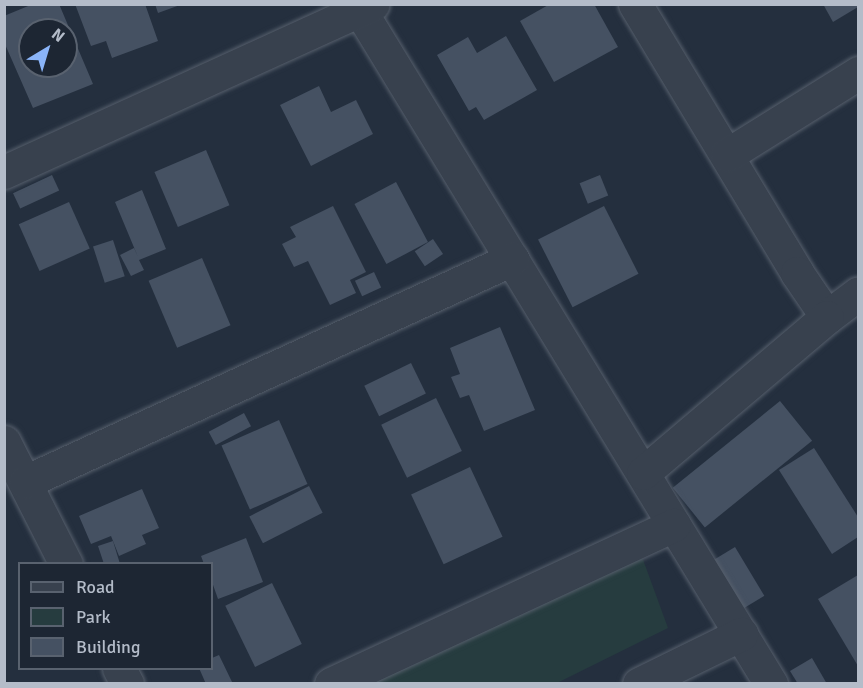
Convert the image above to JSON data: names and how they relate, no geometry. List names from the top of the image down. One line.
{"legend":["Road","Park","Building"],"north":"top right"}
